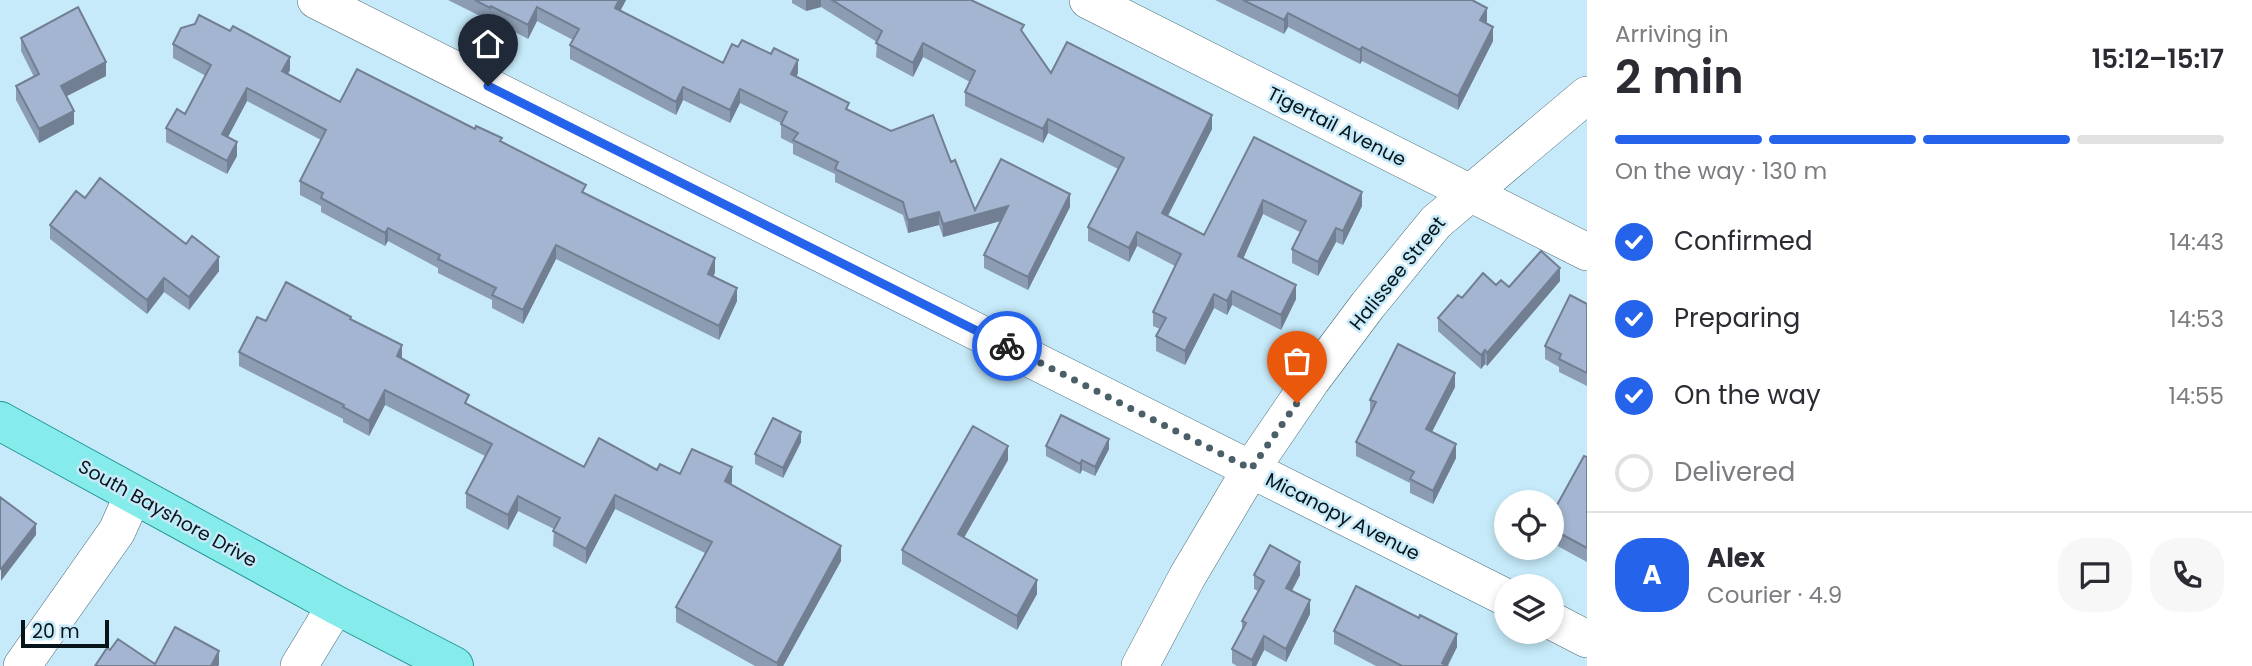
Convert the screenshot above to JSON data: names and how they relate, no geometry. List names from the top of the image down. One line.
{"streets":{"main road":["South Bayshore Drive"],"street":["Tigertail Avenue","Halissee Street","Micanopy Avenue"]},"crossings":[["Tigertail Avenue","Halissee Street"],["Halissee Street","Micanopy Avenue"]],"scale_bar":"20 m","page":{"heading":["2 min","Arriving in","15:12–15:17"],"panel":["Alex","Courier · 4.9"],"bar":"On the way · 130 m","list":[["Confirmed","14:43"],["Preparing","14:53"],["On the way","14:55"],"Delivered"],"round":"A","scale":"20 m"}}
